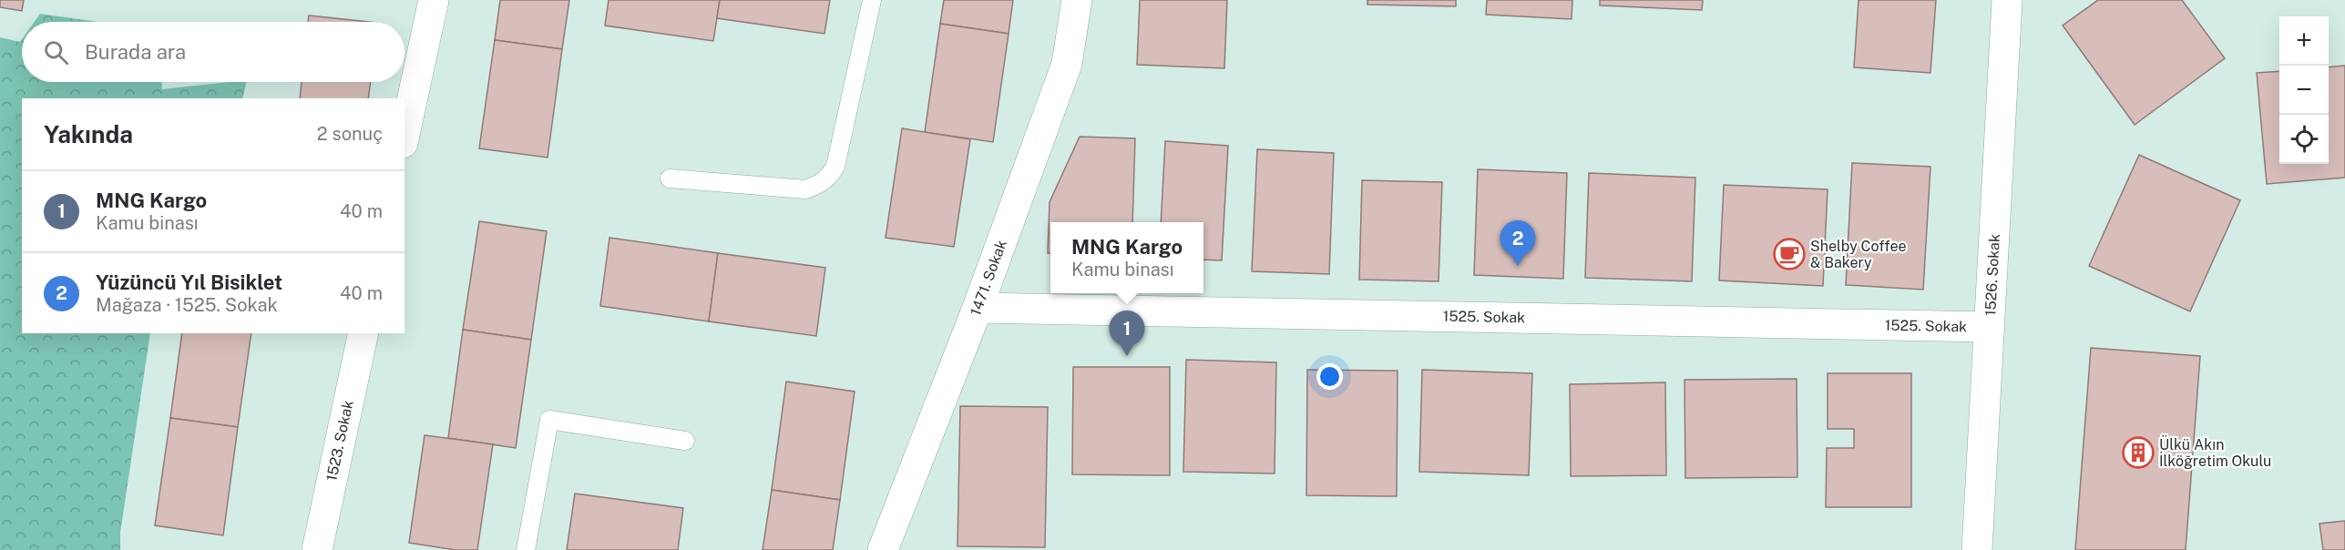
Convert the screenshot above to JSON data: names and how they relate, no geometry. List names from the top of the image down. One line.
{"streets":{"street":["1526. Sokak","1471. Sokak","1525. Sokak","1523. Sokak"]},"crossings":[["1526. Sokak","1525. Sokak"],["1471. Sokak","1525. Sokak"]],"places":{"cafe":["Shelby Coffee & Bakery"],"building":["Ülkü Akın İlköğretim Okulu"]},"page":{"map_buttons":["+","−"],"search":"Burada ara","heading":["Yakında","2 sonuç"],"list":[{"mark":"1","name":"MNG Kargo","note":"Kamu binası","value":"40 m"},{"mark":"2","name":"Yüzüncü Yıl Bisiklet","note":"Mağaza · 1525. Sokak","value":"40 m"}],"pins":["2","1"],"popup":["MNG Kargo","Kamu binası"]}}
